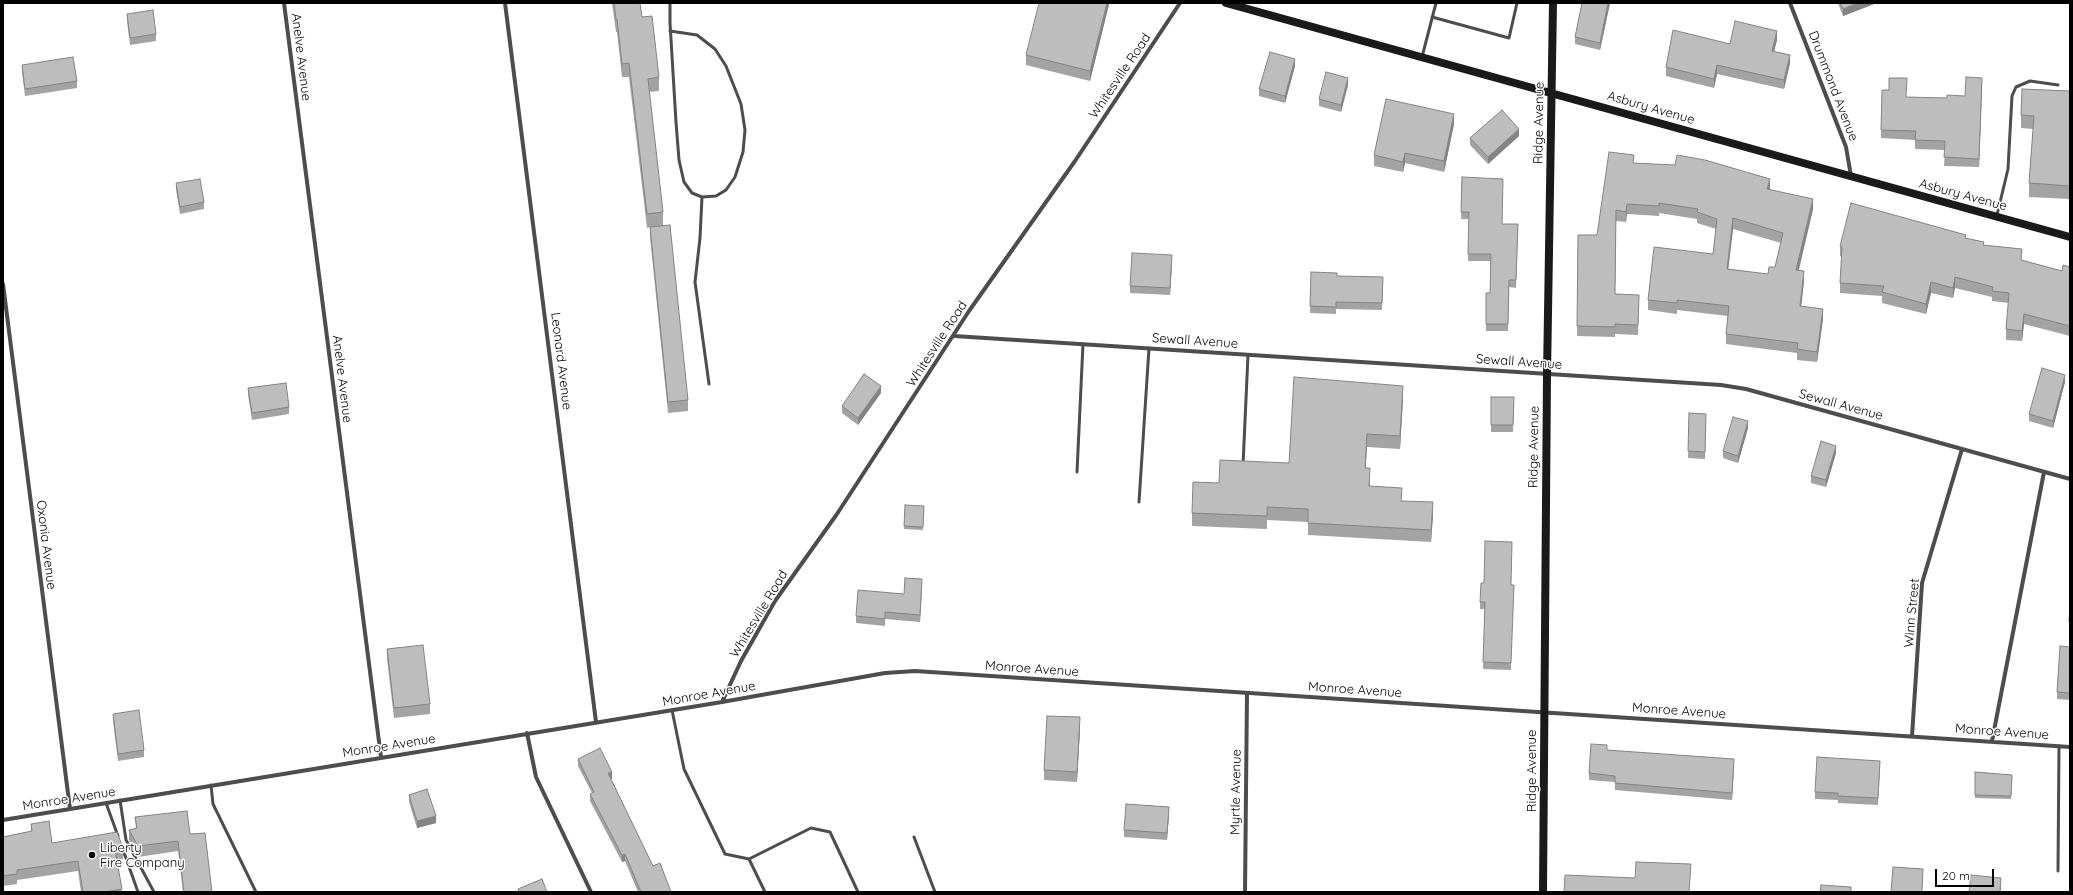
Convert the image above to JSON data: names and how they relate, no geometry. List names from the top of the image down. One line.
{"streets":{"street":["Anelve Avenue","Whitesville Road","Drummond Avenue","Asbury Avenue","Ridge Avenue","Sewall Avenue","Leonard Avenue","Oxonia Avenue","Winn Street","Monroe Avenue","Myrtle Avenue"]},"crossings":[["Anelve Avenue","Monroe Avenue"],["Whitesville Road","Sewall Avenue"],["Whitesville Road","Monroe Avenue"],["Drummond Avenue","Asbury Avenue"],["Asbury Avenue","Ridge Avenue"],["Ridge Avenue","Sewall Avenue"],["Ridge Avenue","Monroe Avenue"],["Sewall Avenue","Winn Street"],["Leonard Avenue","Monroe Avenue"],["Oxonia Avenue","Monroe Avenue"],["Winn Street","Monroe Avenue"],["Monroe Avenue","Myrtle Avenue"]],"places":["Liberty Fire Company"],"scale_bar":"20 m"}
